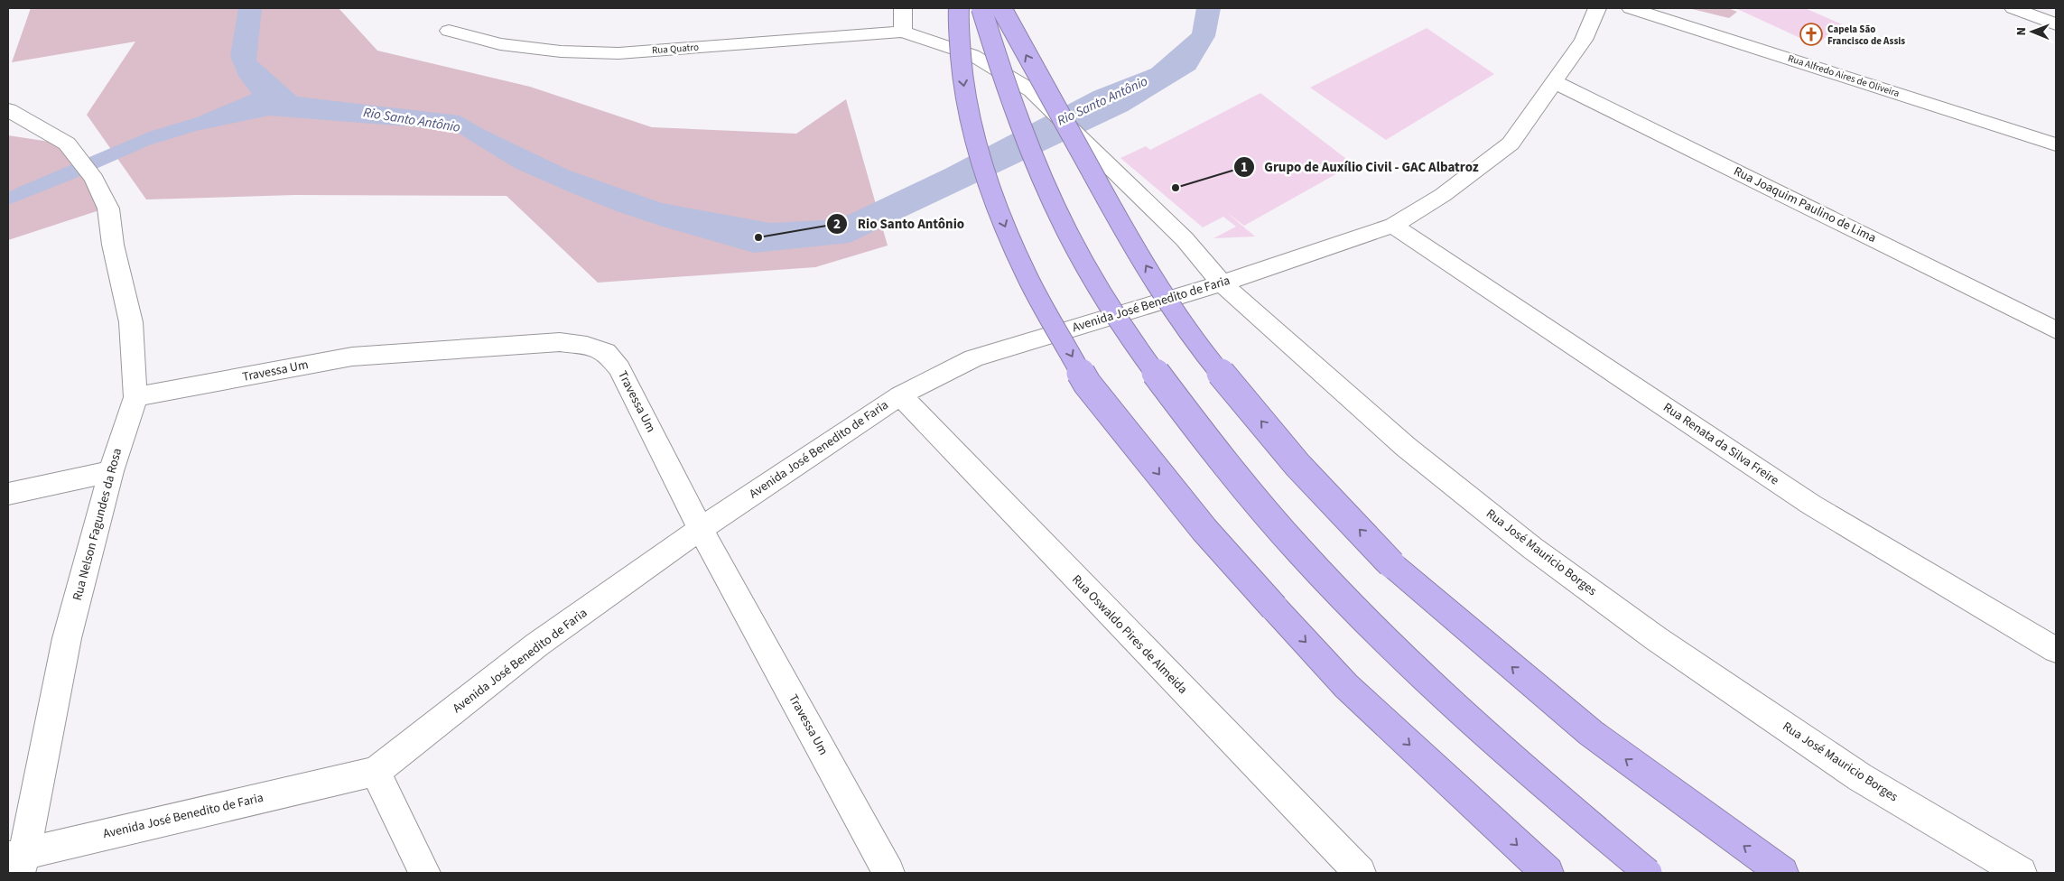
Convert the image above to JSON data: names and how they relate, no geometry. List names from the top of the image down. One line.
{"streets":{"street":["Rua Quatro","Rua Alfredo Aires de Oliveira","Rua Joaquim Paulino de Lima","Avenida José Benedito de Faria","Travessa Um","Rua Renata da Silva Freire","Rua Nelson Fagundes da Rosa","Rua José Mauricio Borges","Rua Oswaldo Pires de Almeida"]},"crossings":[["Rua Quatro","Rua José Mauricio Borges"],["Rua Joaquim Paulino de Lima","Avenida José Benedito de Faria"],["Avenida José Benedito de Faria","Travessa Um"],["Avenida José Benedito de Faria","Rua Renata da Silva Freire"],["Avenida José Benedito de Faria","Rua Nelson Fagundes da Rosa"],["Avenida José Benedito de Faria","Rua José Mauricio Borges"],["Avenida José Benedito de Faria","Rua Oswaldo Pires de Almeida"],["Travessa Um","Rua Nelson Fagundes da Rosa"]],"water":["Rio Santo Antônio"],"places":{"church":["Capela São Francisco de Assis"],"other":["Grupo de Auxílio Civil - GAC Albatroz","Rio Santo Antônio"]},"north":"left"}
